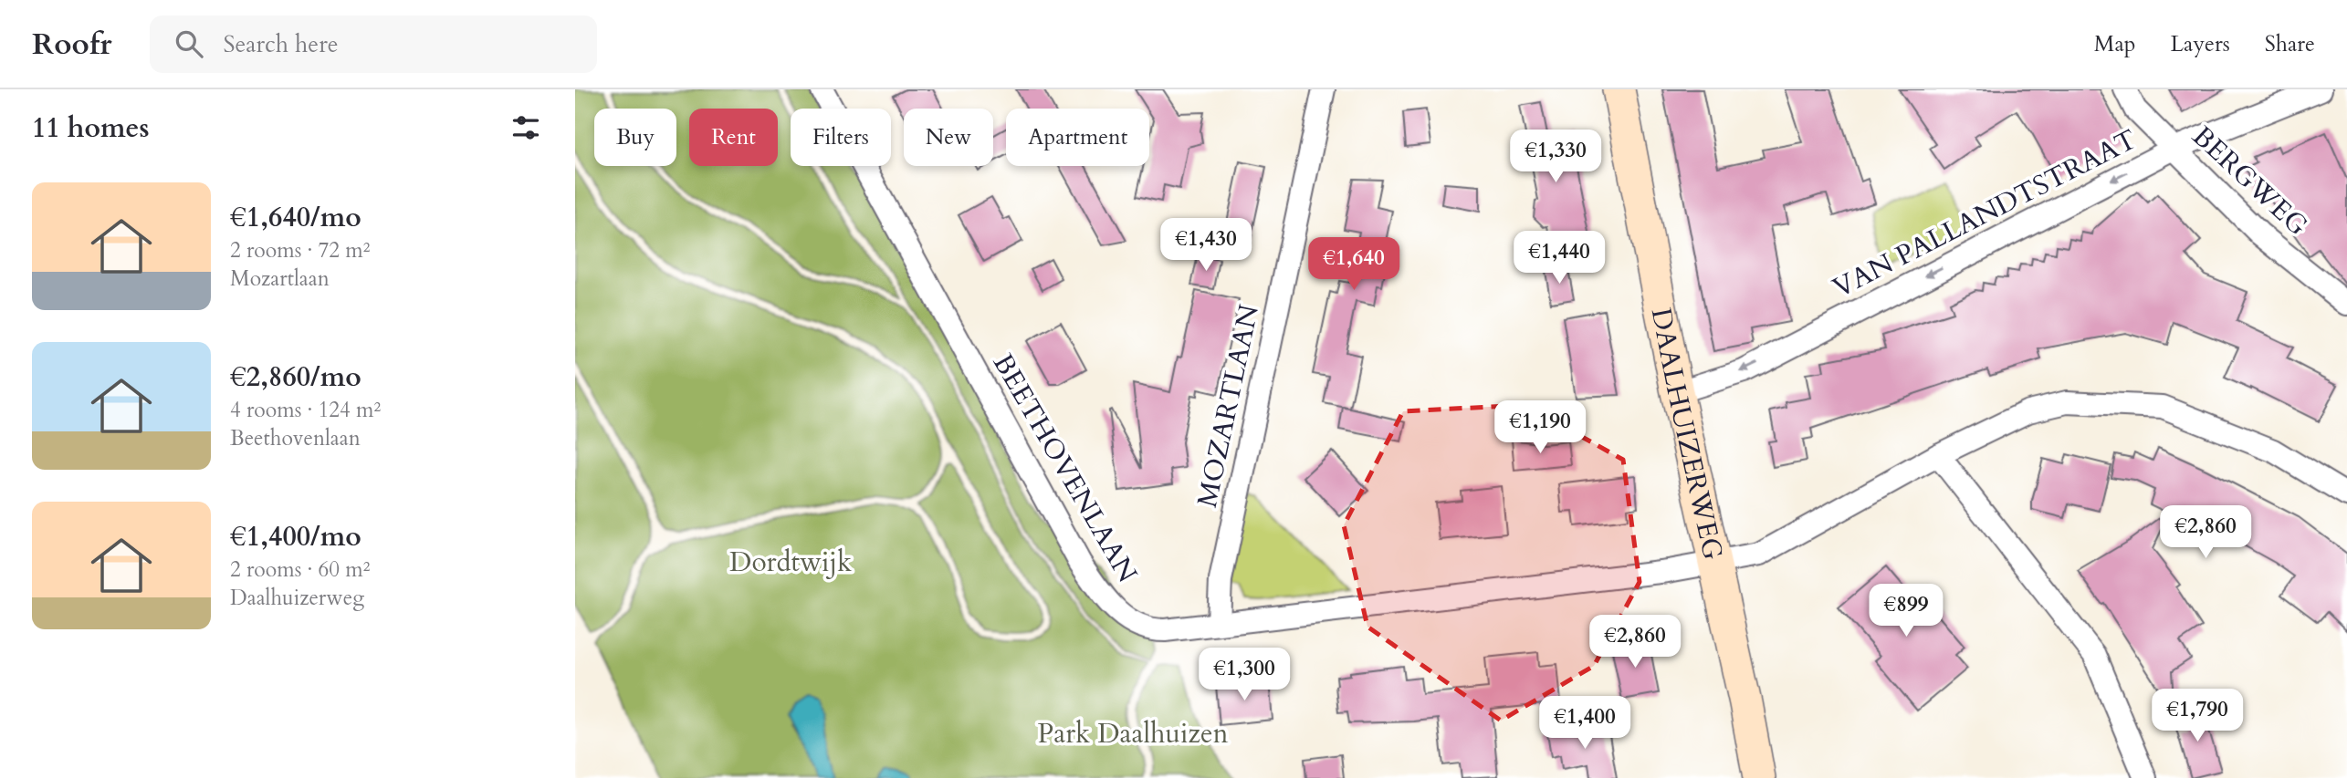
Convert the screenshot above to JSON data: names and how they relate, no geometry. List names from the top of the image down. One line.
{"streets":{"main road":["DAALHUIZERWEG"],"street":["BERGWEG","VAN PALLANDTSTRAAT","MOZARTLAAN","BEETHOVENLAAN"]},"crossings":[["BERGWEG","VAN PALLANDTSTRAAT"],["VAN PALLANDTSTRAAT","DAALHUIZERWEG"],["MOZARTLAAN","BEETHOVENLAAN"],["DAALHUIZERWEG","BEETHOVENLAAN"]],"one_way":["VAN PALLANDTSTRAAT"],"parks":["Dordtwijk","Park Daalhuizen"],"page":{"header":"Roofr","search":"Search here","nav":["Map","Layers","Share"],"heading":"11 homes","chip":["Buy","Rent","Filters","New","Apartment"],"price":["€1,330","€1,430","€1,440","€1,640","€1,190","€2,860","€899","€2,860","€1,300","€1,790","€1,400"],"list":[{"name":"€1,640/mo","note":"2 rooms · 72 m² · Mozartlaan"},{"name":"€2,860/mo","note":"4 rooms · 124 m² · Beethovenlaan"},{"name":"€1,400/mo","note":"2 rooms · 60 m² · Daalhuizerweg"}]}}
